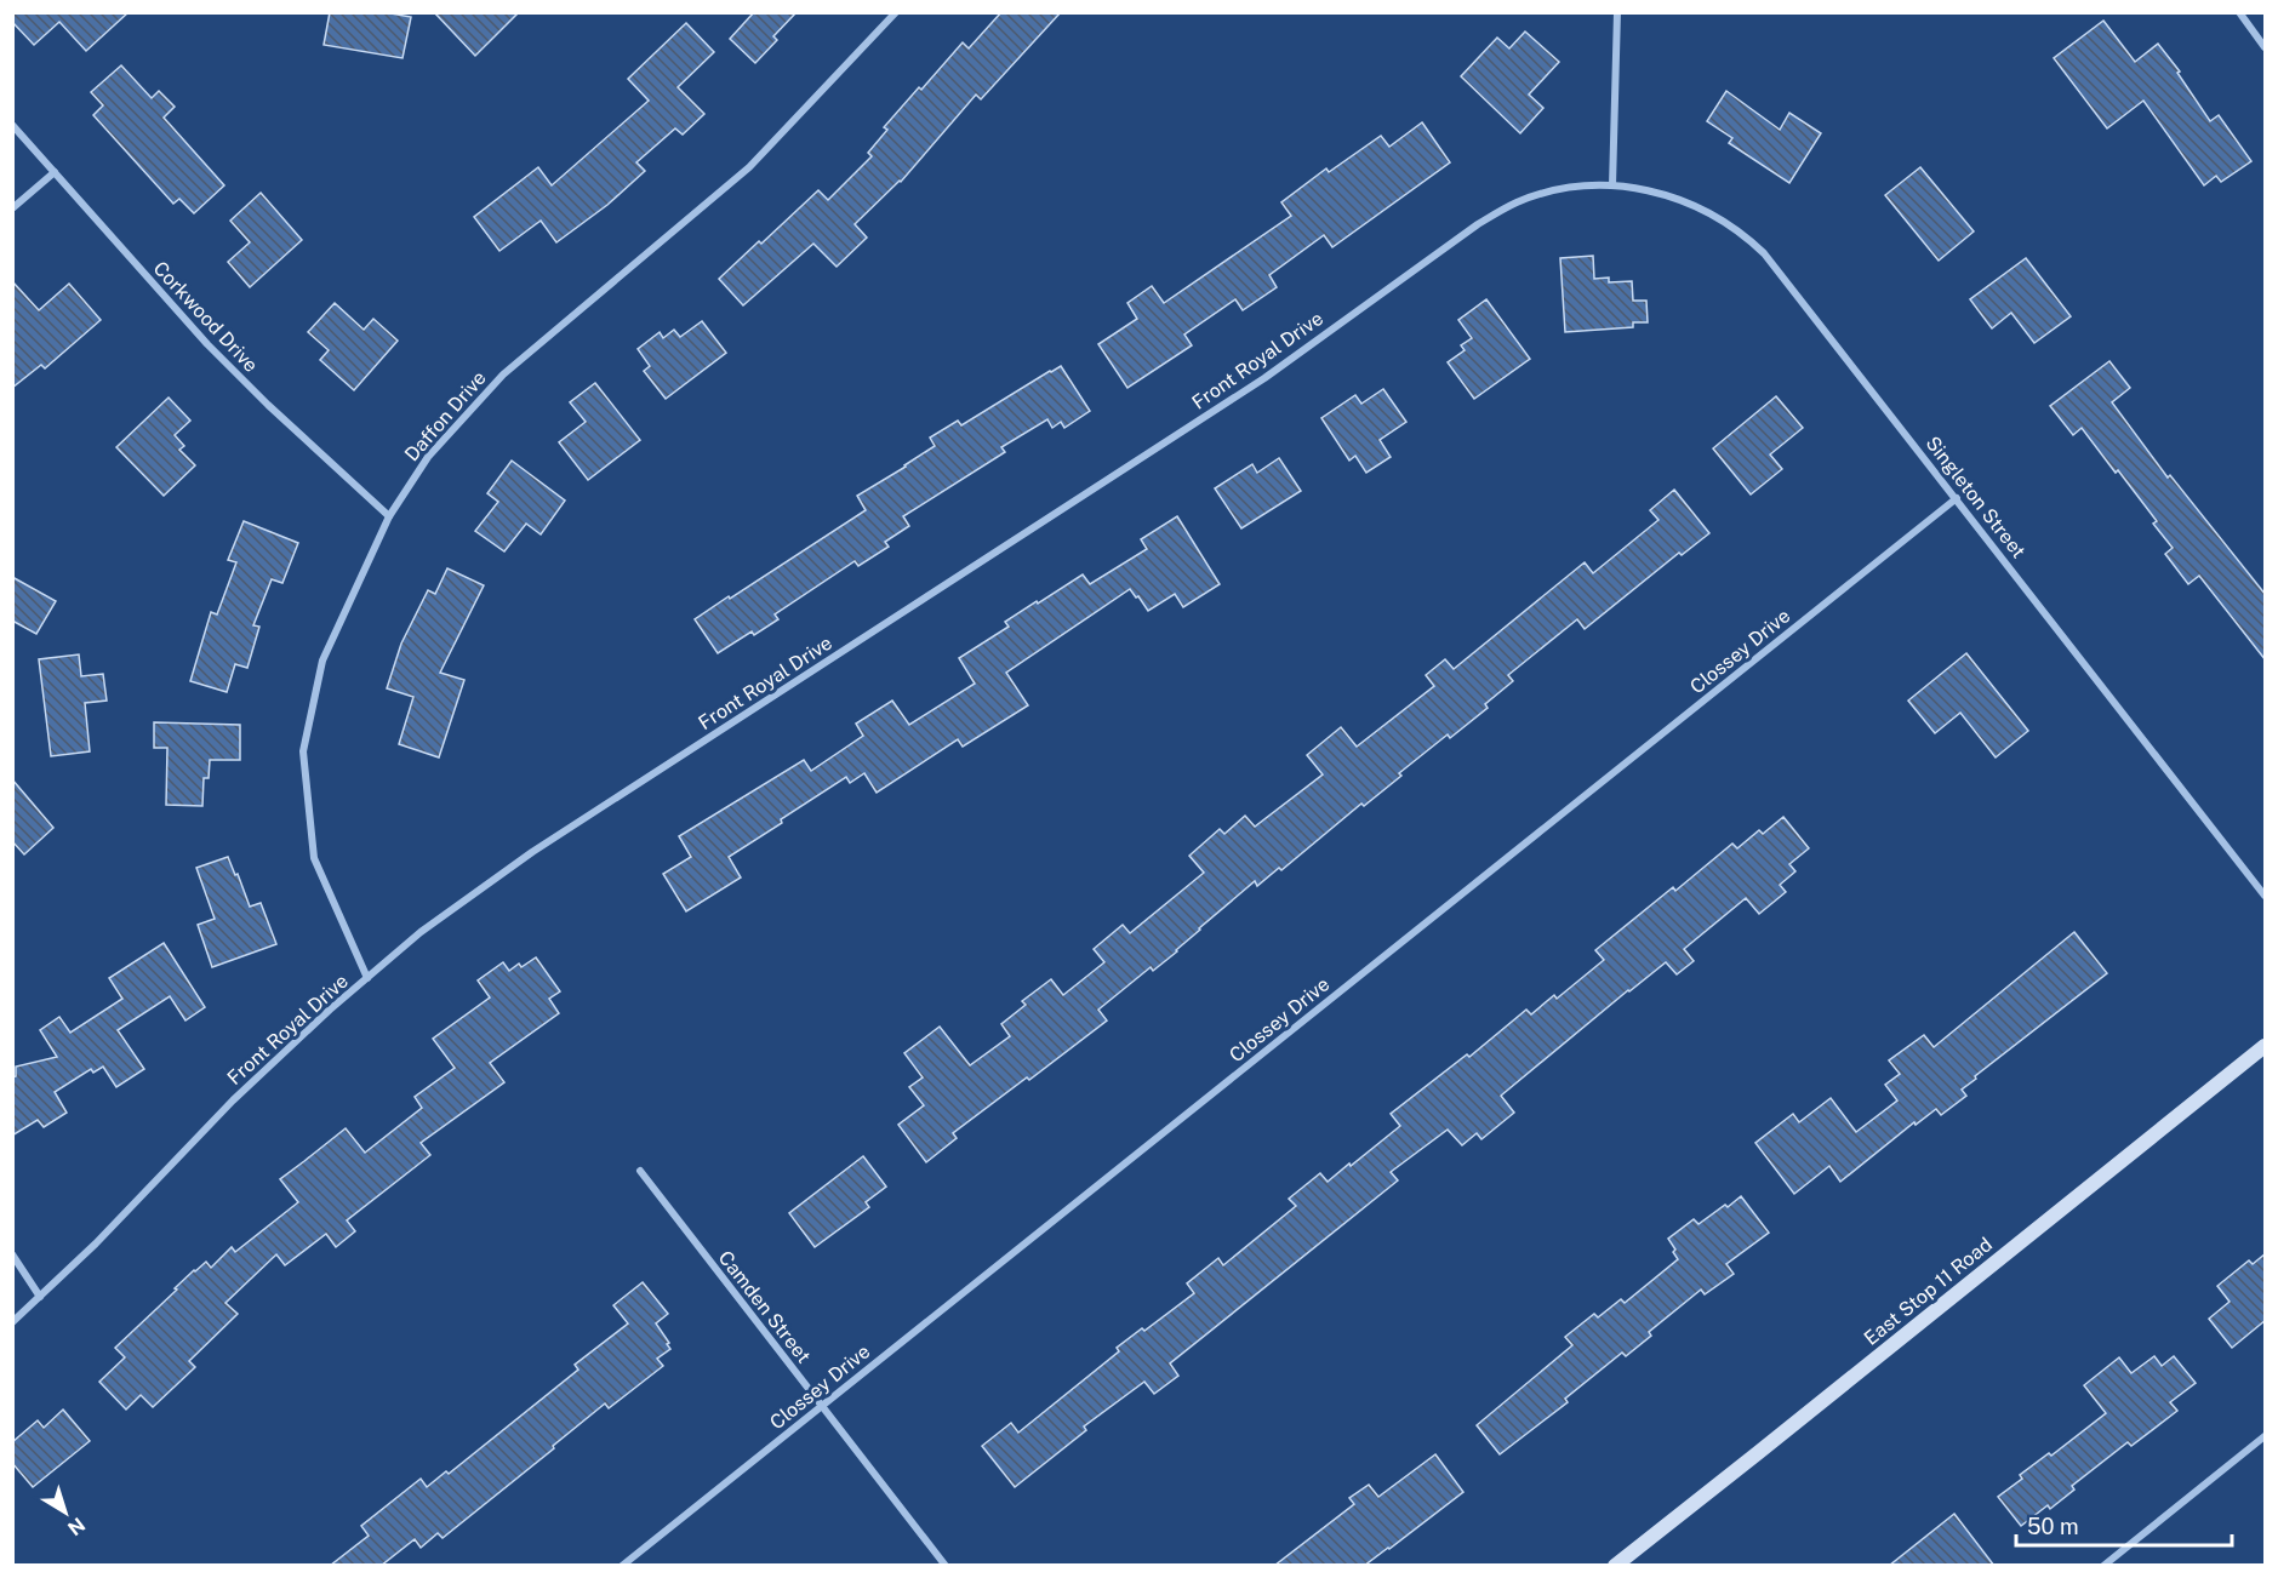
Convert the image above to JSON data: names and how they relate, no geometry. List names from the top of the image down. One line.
{"streets":{"main road":["East Stop 11 Road"],"street":["Corkwood Drive","Front Royal Drive","Daffon Drive","Singleton Street","Clossey Drive","Camden Street"]},"crossings":[["Corkwood Drive","Daffon Drive"],["Front Royal Drive","Daffon Drive"],["Front Royal Drive","Singleton Street"],["Singleton Street","Clossey Drive"],["Clossey Drive","Camden Street"]],"scale_bar":"50 m","north":"bottom right"}
